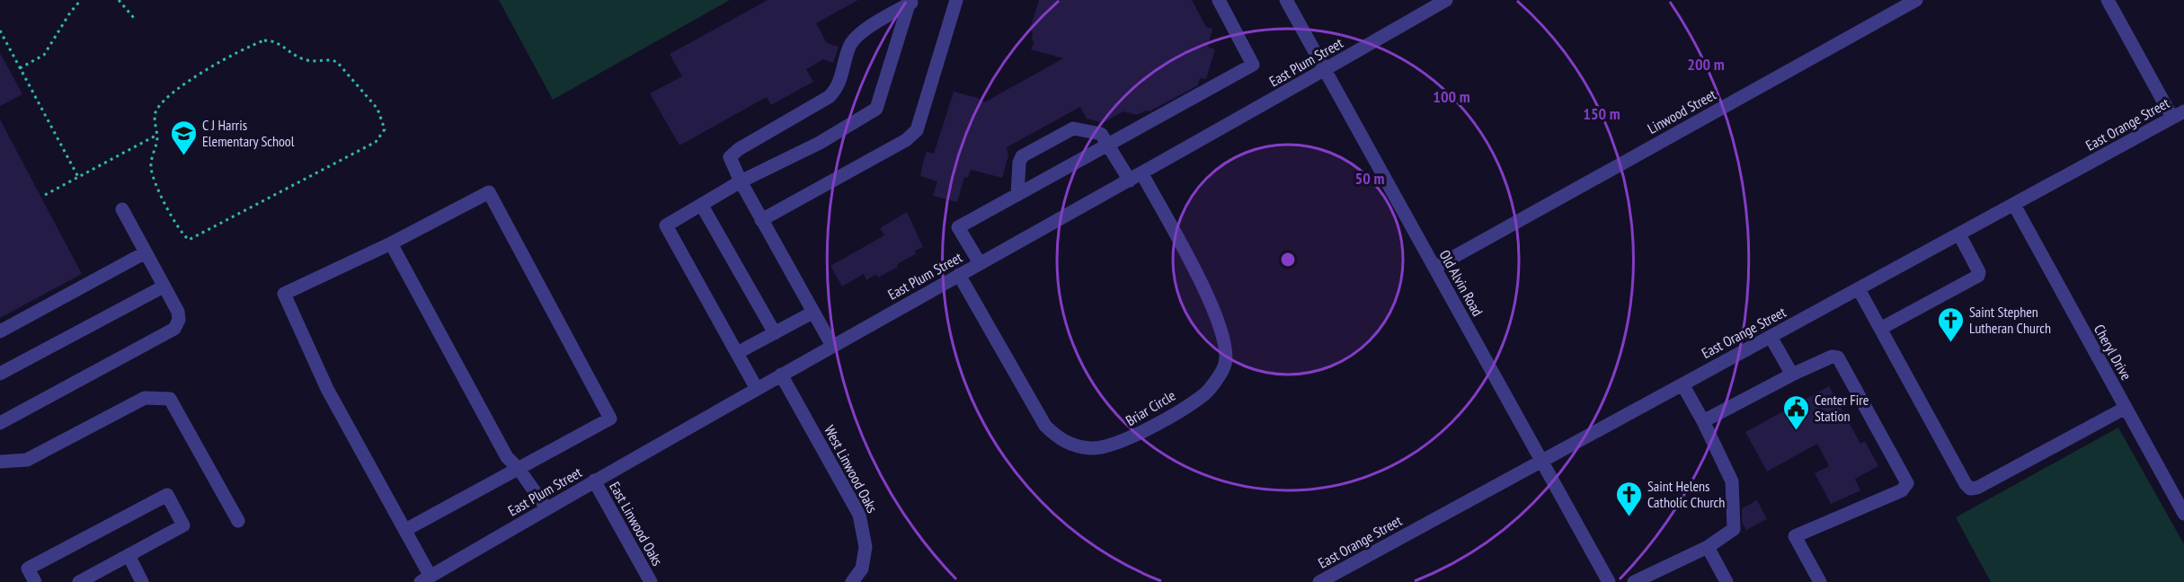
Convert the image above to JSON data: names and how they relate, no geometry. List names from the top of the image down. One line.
{"streets":{"street":["East Plum Street","Linwood Street","East Orange Street","Old Alvin Road","Cheryl Drive","Briar Circle","West Linwood Oaks","East Linwood Oaks"]},"crossings":[["East Plum Street","Old Alvin Road"],["East Plum Street","Briar Circle"],["East Plum Street","West Linwood Oaks"],["East Plum Street","East Linwood Oaks"],["Linwood Street","Old Alvin Road"],["East Orange Street","Old Alvin Road"],["East Orange Street","Cheryl Drive"]],"places":{"school or university":["C J Harris Elementary School"],"church":["Saint Stephen Lutheran Church","Saint Helens Catholic Church"],"public building":["Center Fire Station"]},"rings":["200 m","100 m","150 m","50 m"]}
